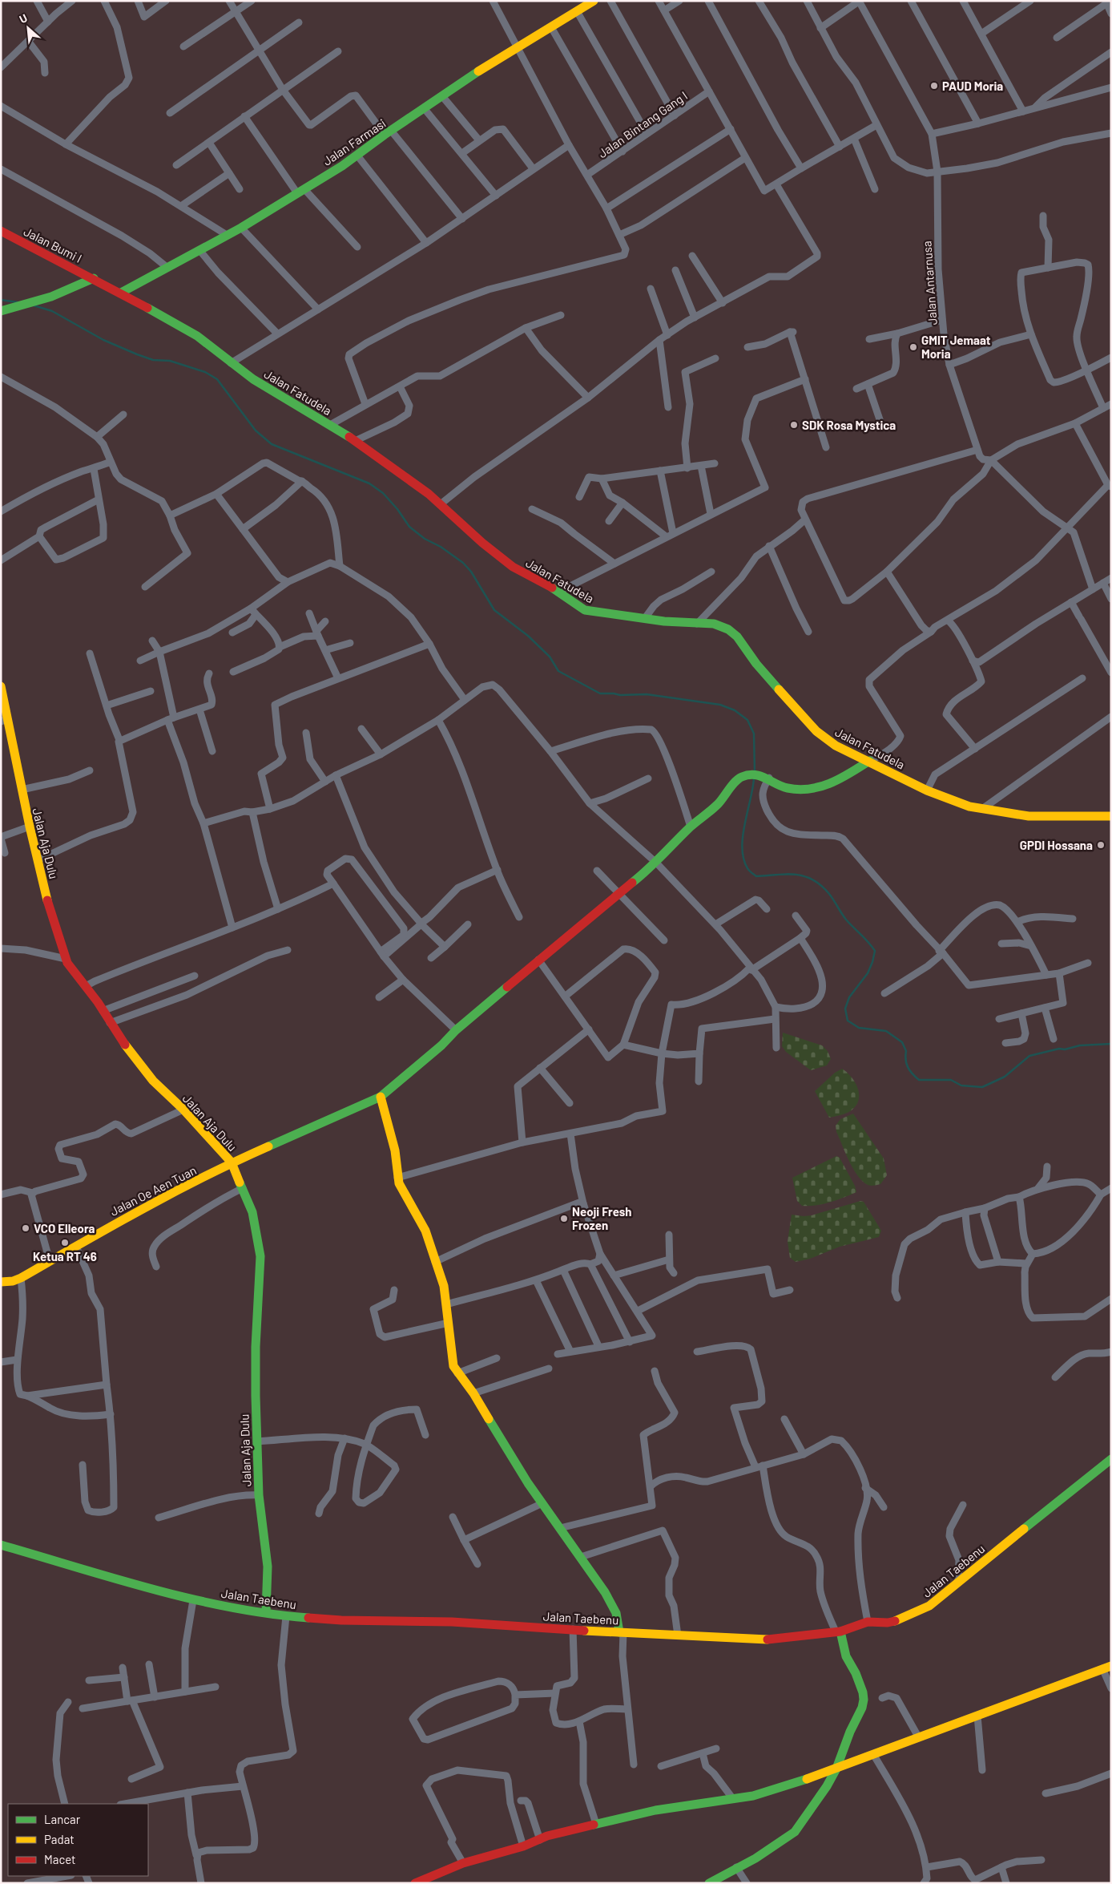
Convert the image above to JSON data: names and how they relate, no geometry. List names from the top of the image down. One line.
{"streets":{"street":["Jalan Bintang Gang I","Jalan Farmasi","Jalan Bumi I","Jalan Antarnusa","Jalan Fatudela","Jalan Aja Dulu","Jalan Oe Aen Tuan","Jalan Taebenu"]},"crossings":[["Jalan Farmasi","Jalan Fatudela"],["Jalan Bumi I","Jalan Fatudela"],["Jalan Aja Dulu","Jalan Oe Aen Tuan"],["Jalan Aja Dulu","Jalan Taebenu"]],"places":["PAUD Moria","GMIT Jemaat Moria","SDK Rosa Mystica","GPDI Hossana","Neoji Fresh Frozen","VCO Elleora","Ketua RT 46"],"legend":["Lancar","Padat","Macet"],"north":"top left"}
